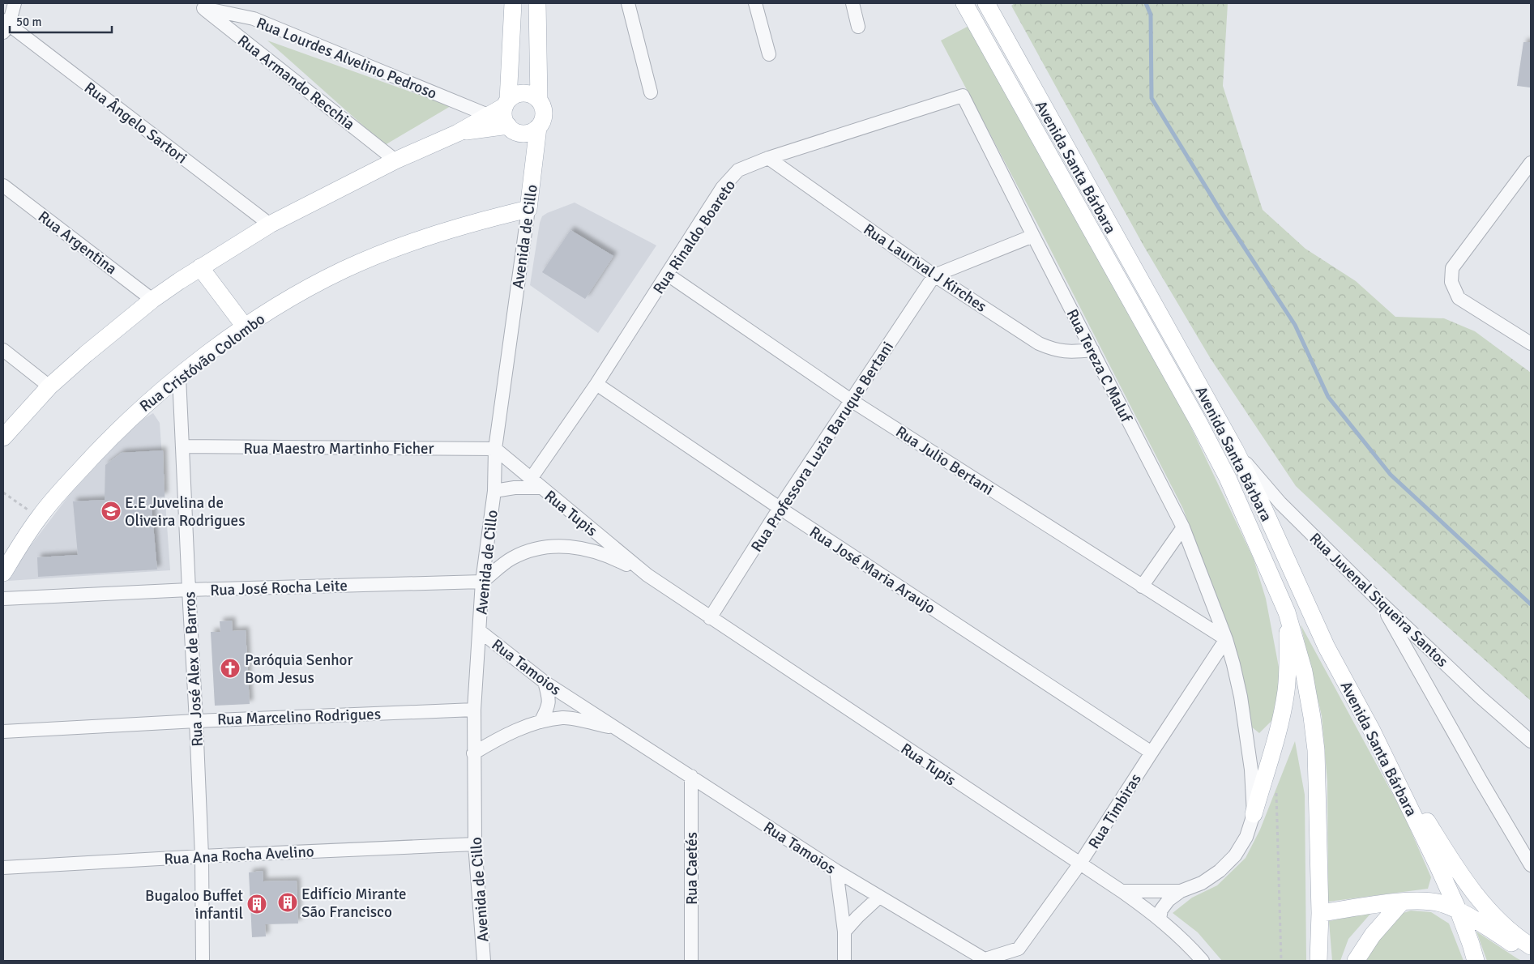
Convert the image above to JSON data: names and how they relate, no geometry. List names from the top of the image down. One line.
{"streets":{"main road":["Avenida Santa Bárbara","Avenida de Cillo","Rua Cristóvão Colombo"],"street":["Rua Lourdes Alvelino Pedroso","Rua Armando Recchia","Rua Ângelo Sartori","Rua Rinaldo Boareto","Rua Argentina","Rua Laurival J Kirches","Rua Tereza C Maluf","Rua Professora Luzia Baruque Bertani","Rua Maestro Martinho Ficher","Rua Julio Bertani","Rua Tupis","Rua José Maria Araujo","Rua José Rocha Leite","Rua Juvenal Siqueira Santos","Rua Tamoios","Rua José Alex de Barros","Rua Marcelino Rodrigues","Rua Timbiras","Rua Ana Rocha Avelino","Rua Caetés"]},"crossings":[["Rua Lourdes Alvelino Pedroso","Rua Armando Recchia"],["Avenida Santa Bárbara","Rua Juvenal Siqueira Santos"],["Avenida de Cillo","Rua Cristóvão Colombo"],["Avenida de Cillo","Rua Maestro Martinho Ficher"],["Avenida de Cillo","Rua Tupis"],["Avenida de Cillo","Rua José Rocha Leite"],["Avenida de Cillo","Rua Tamoios"],["Avenida de Cillo","Rua Marcelino Rodrigues"],["Avenida de Cillo","Rua Ana Rocha Avelino"],["Rua Rinaldo Boareto","Rua Laurival J Kirches"],["Rua Rinaldo Boareto","Rua Tereza C Maluf"],["Rua Rinaldo Boareto","Rua Julio Bertani"],["Rua Rinaldo Boareto","Rua Tupis"],["Rua Rinaldo Boareto","Rua José Maria Araujo"],["Rua Laurival J Kirches","Rua Tereza C Maluf"],["Rua Laurival J Kirches","Rua Professora Luzia Baruque Bertani"],["Rua Cristóvão Colombo","Rua José Alex de Barros"],["Rua Tereza C Maluf","Rua Julio Bertani"],["Rua Tereza C Maluf","Rua Timbiras"],["Rua Professora Luzia Baruque Bertani","Rua Julio Bertani"],["Rua Professora Luzia Baruque Bertani","Rua Tupis"],["Rua Professora Luzia Baruque Bertani","Rua José Maria Araujo"],["Rua Maestro Martinho Ficher","Rua Tupis"],["Rua Maestro Martinho Ficher","Rua José Alex de Barros"],["Rua Julio Bertani","Rua Timbiras"],["Rua Tupis","Rua José Rocha Leite"],["Rua Tupis","Rua Timbiras"],["Rua José Maria Araujo","Rua Timbiras"],["Rua José Rocha Leite","Rua José Alex de Barros"],["Rua Tamoios","Rua Timbiras"],["Rua Tamoios","Rua Caetés"],["Rua José Alex de Barros","Rua Marcelino Rodrigues"],["Rua José Alex de Barros","Rua Ana Rocha Avelino"]],"places":{"school or university":["E.E Juvelina de Oliveira Rodrigues"],"church":["Paróquia Senhor Bom Jesus"],"building":["Edifício Mirante São Francisco","Bugaloo Buffet infantil"]},"scale_bar":"50 m"}
